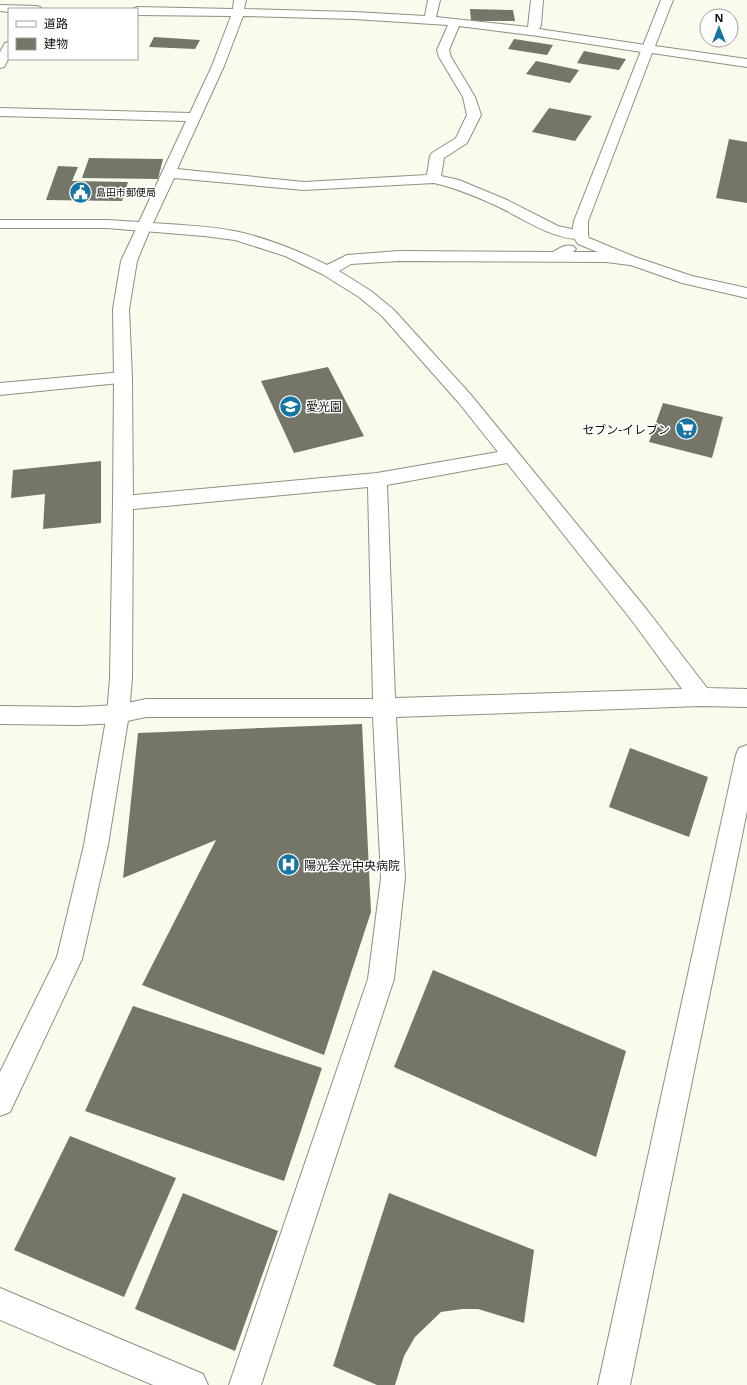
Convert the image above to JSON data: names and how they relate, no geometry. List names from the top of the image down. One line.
{"places":{"public building":["島田市郵便局"],"school or university":["愛光園"],"supermarket":["セブン-イレブン"],"hospital":["陽光会光中央病院"]},"legend":["道路","建物"],"north":"top"}
